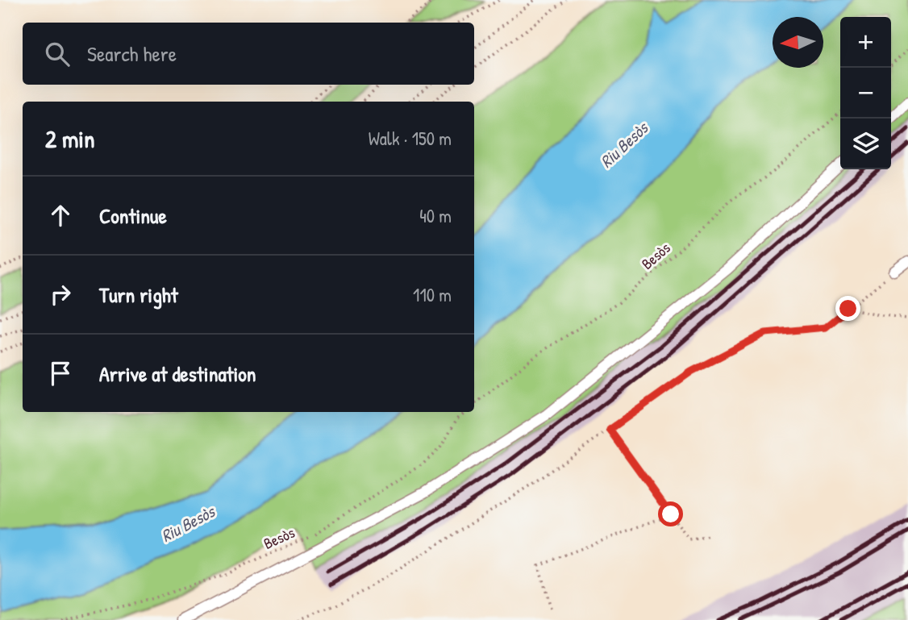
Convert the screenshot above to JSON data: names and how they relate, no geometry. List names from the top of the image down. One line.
{"streets":{"path":["Besòs"]},"water":["Riu Besòs"],"north":"left","page":{"map_buttons":["+","−"],"search":"Search here","heading":["2 min","Walk · 150 m"],"list":[["Continue","40 m"],["Turn right","110 m"],"Arrive at destination"]}}
